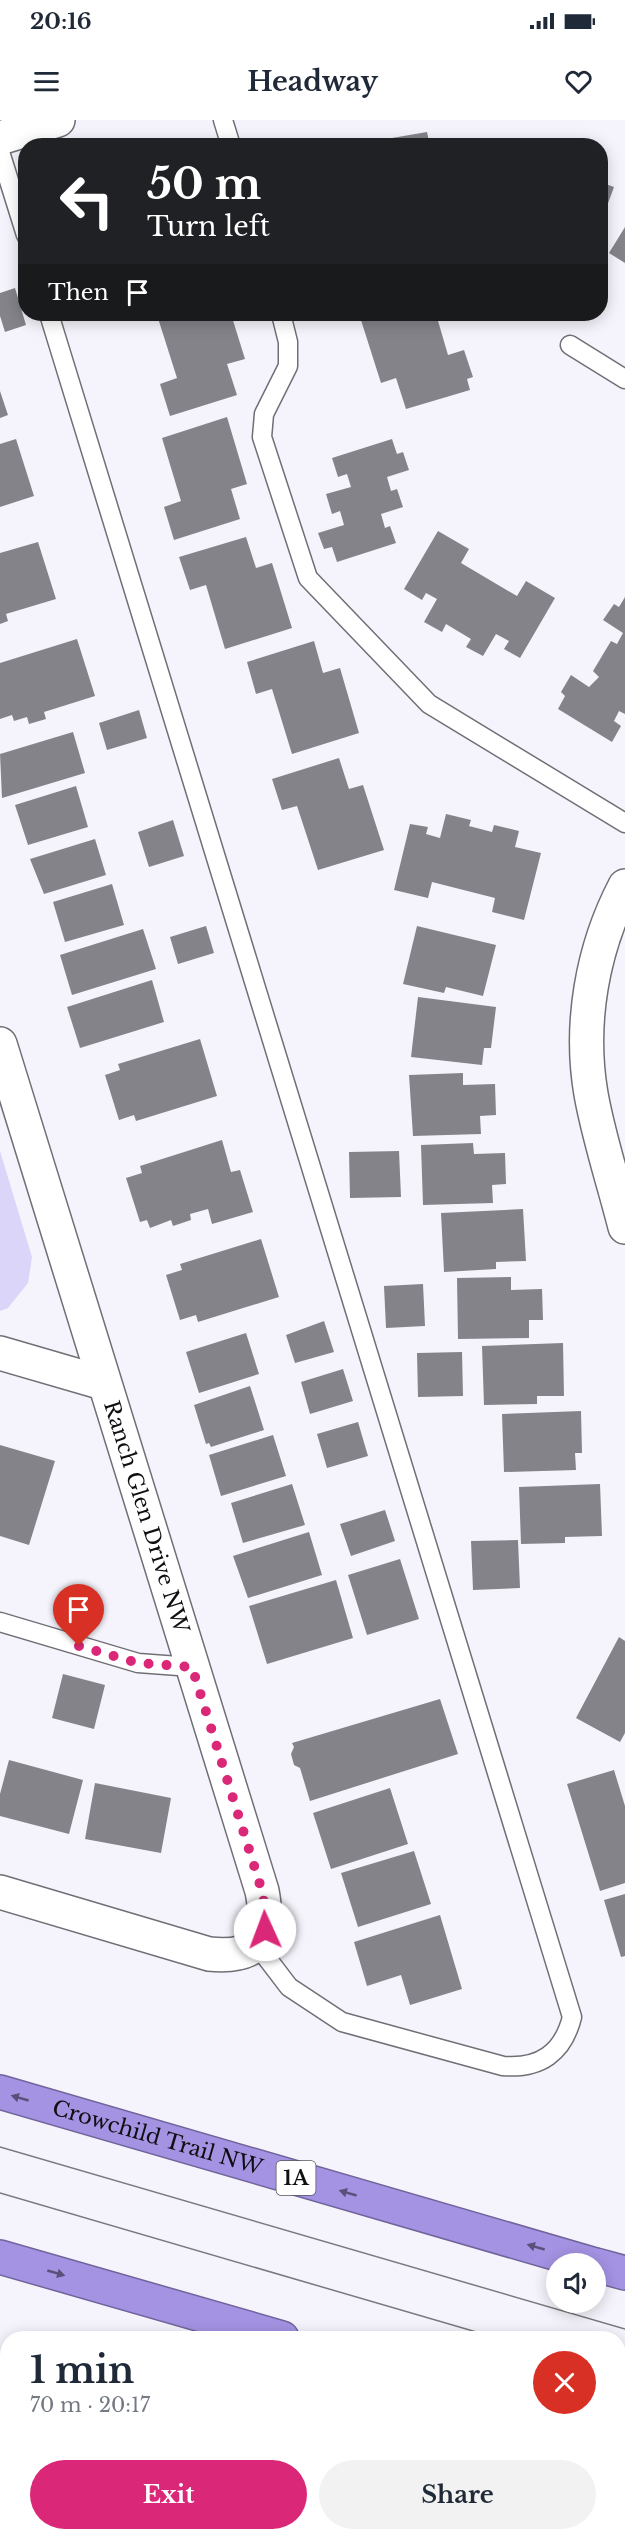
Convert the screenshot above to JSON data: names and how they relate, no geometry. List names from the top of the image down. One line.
{"streets":{"highway":["Crowchild Trail NW","1A"],"street":["Ranch Glen Drive NW"]},"page":{"status":"20:16","header":"Headway","turn":["50 m","Turn left"],"then":"Then","heading":["1 min","70 m · 20:17"],"buttons":["Exit","Share"]}}
